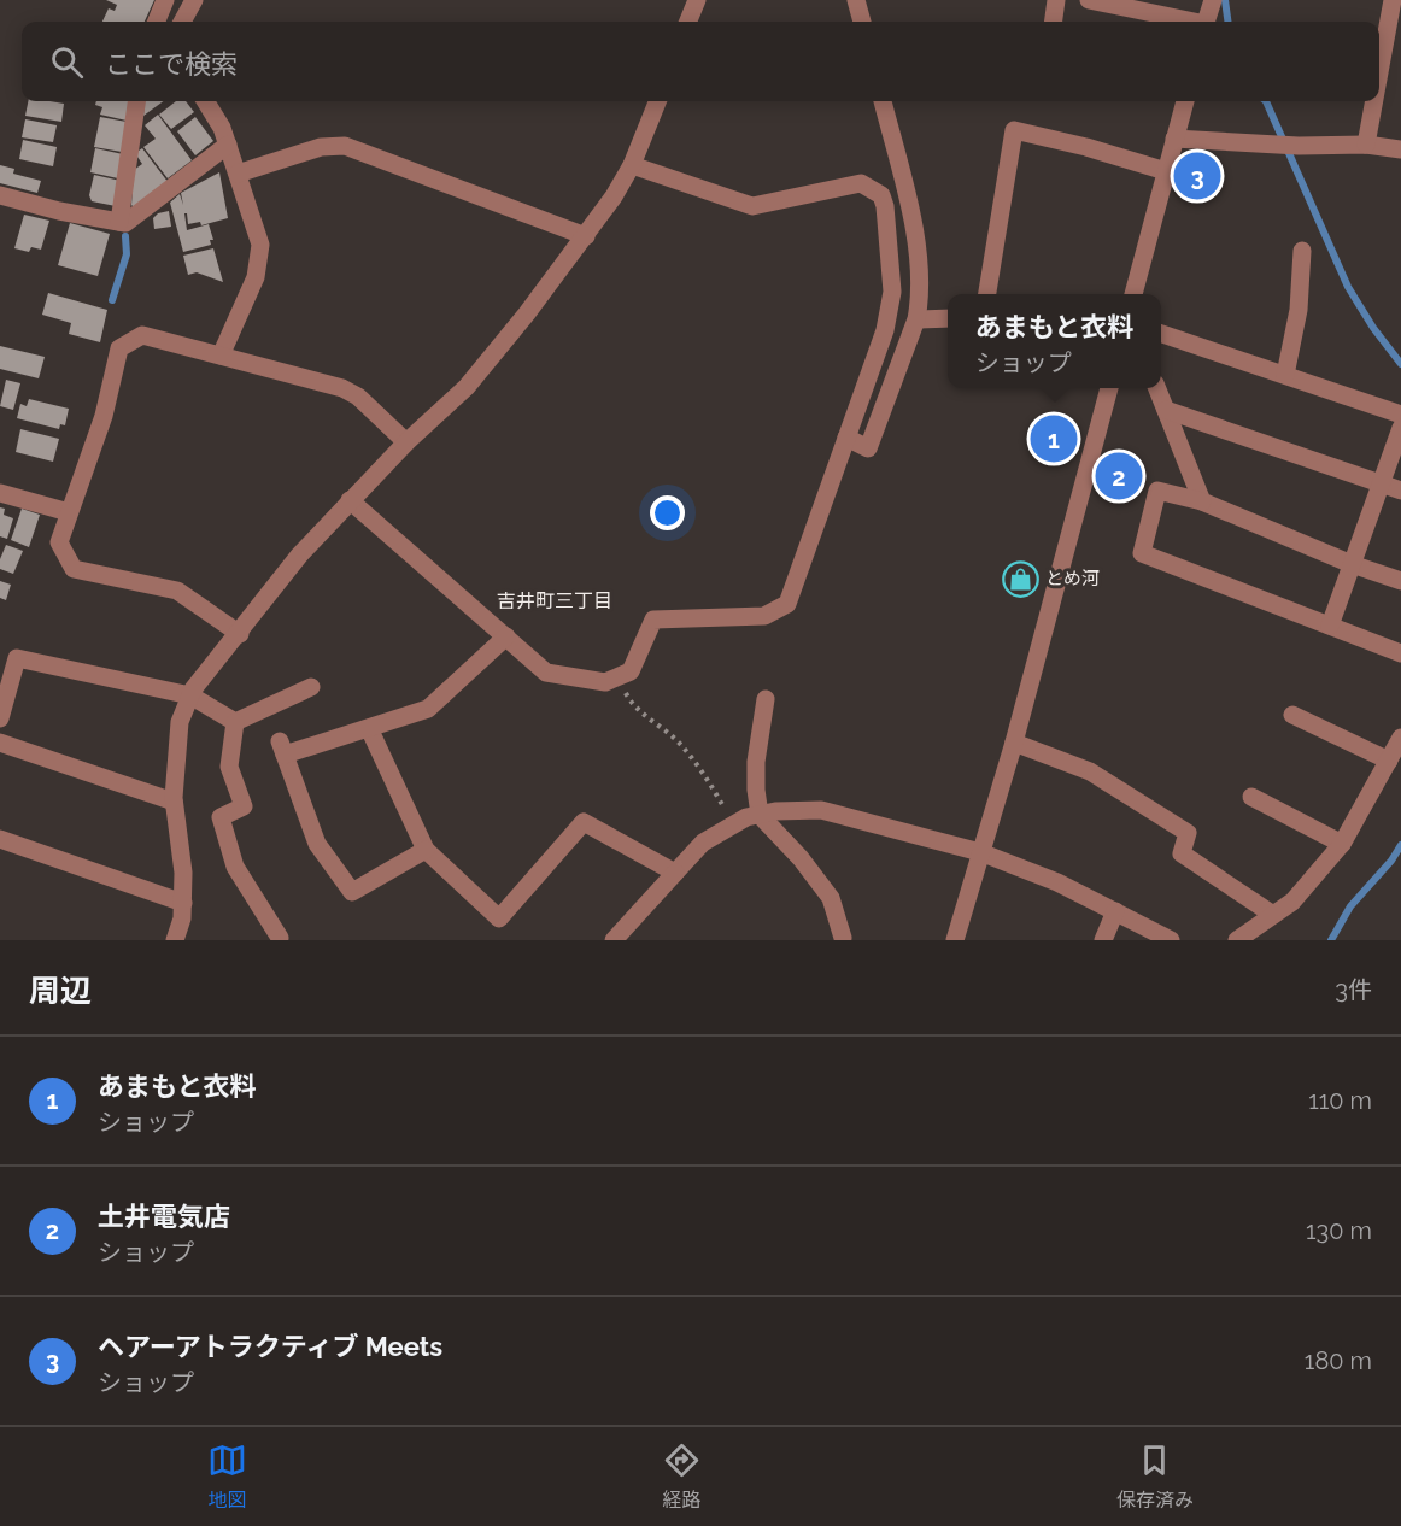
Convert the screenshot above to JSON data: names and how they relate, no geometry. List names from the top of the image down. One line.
{"districts":["吉井町三丁目"],"places":{"shop":["とめ河"]},"page":{"search":"ここで検索","pins":["3","1","2"],"popup":["あまもと衣料","ショップ"],"heading":["周辺","3件"],"list":[{"mark":"1","name":"あまもと衣料","note":"ショップ","value":"110 m"},{"mark":"2","name":"土井電気店","note":"ショップ","value":"130 m"},{"mark":"3","name":"ヘアーアトラクティブ Meets","note":"ショップ","value":"180 m"}],"nav":["地図","経路","保存済み"]}}
